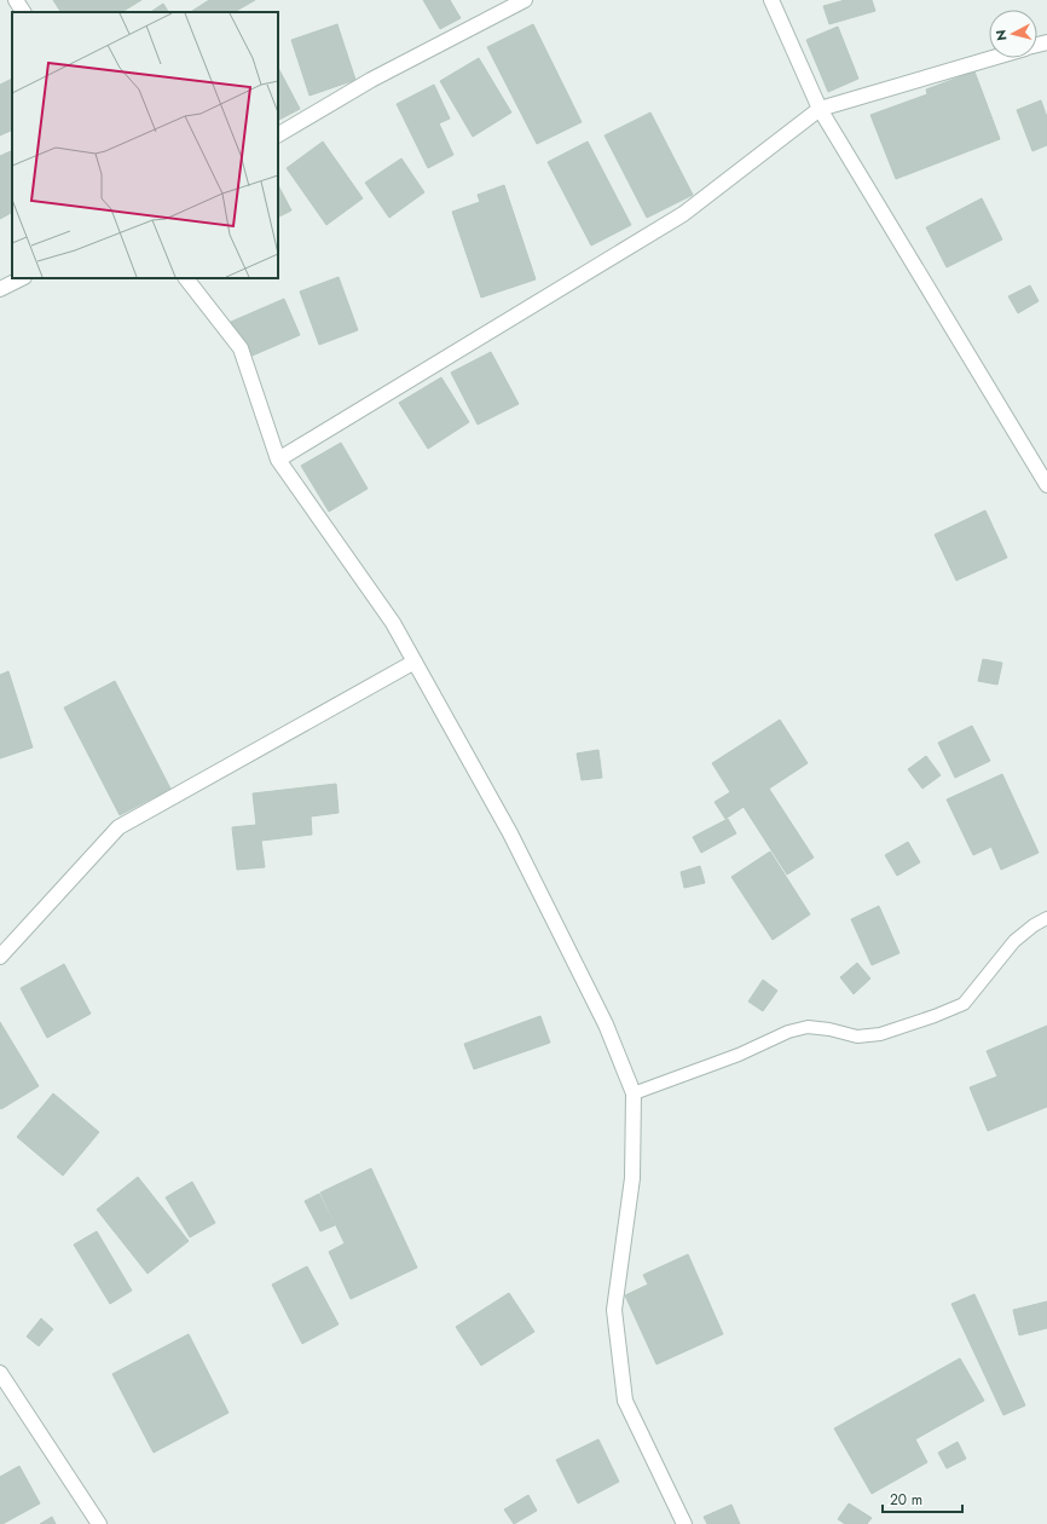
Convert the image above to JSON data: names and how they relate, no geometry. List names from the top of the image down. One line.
{"scale_bar":"20 m","north":"left"}
